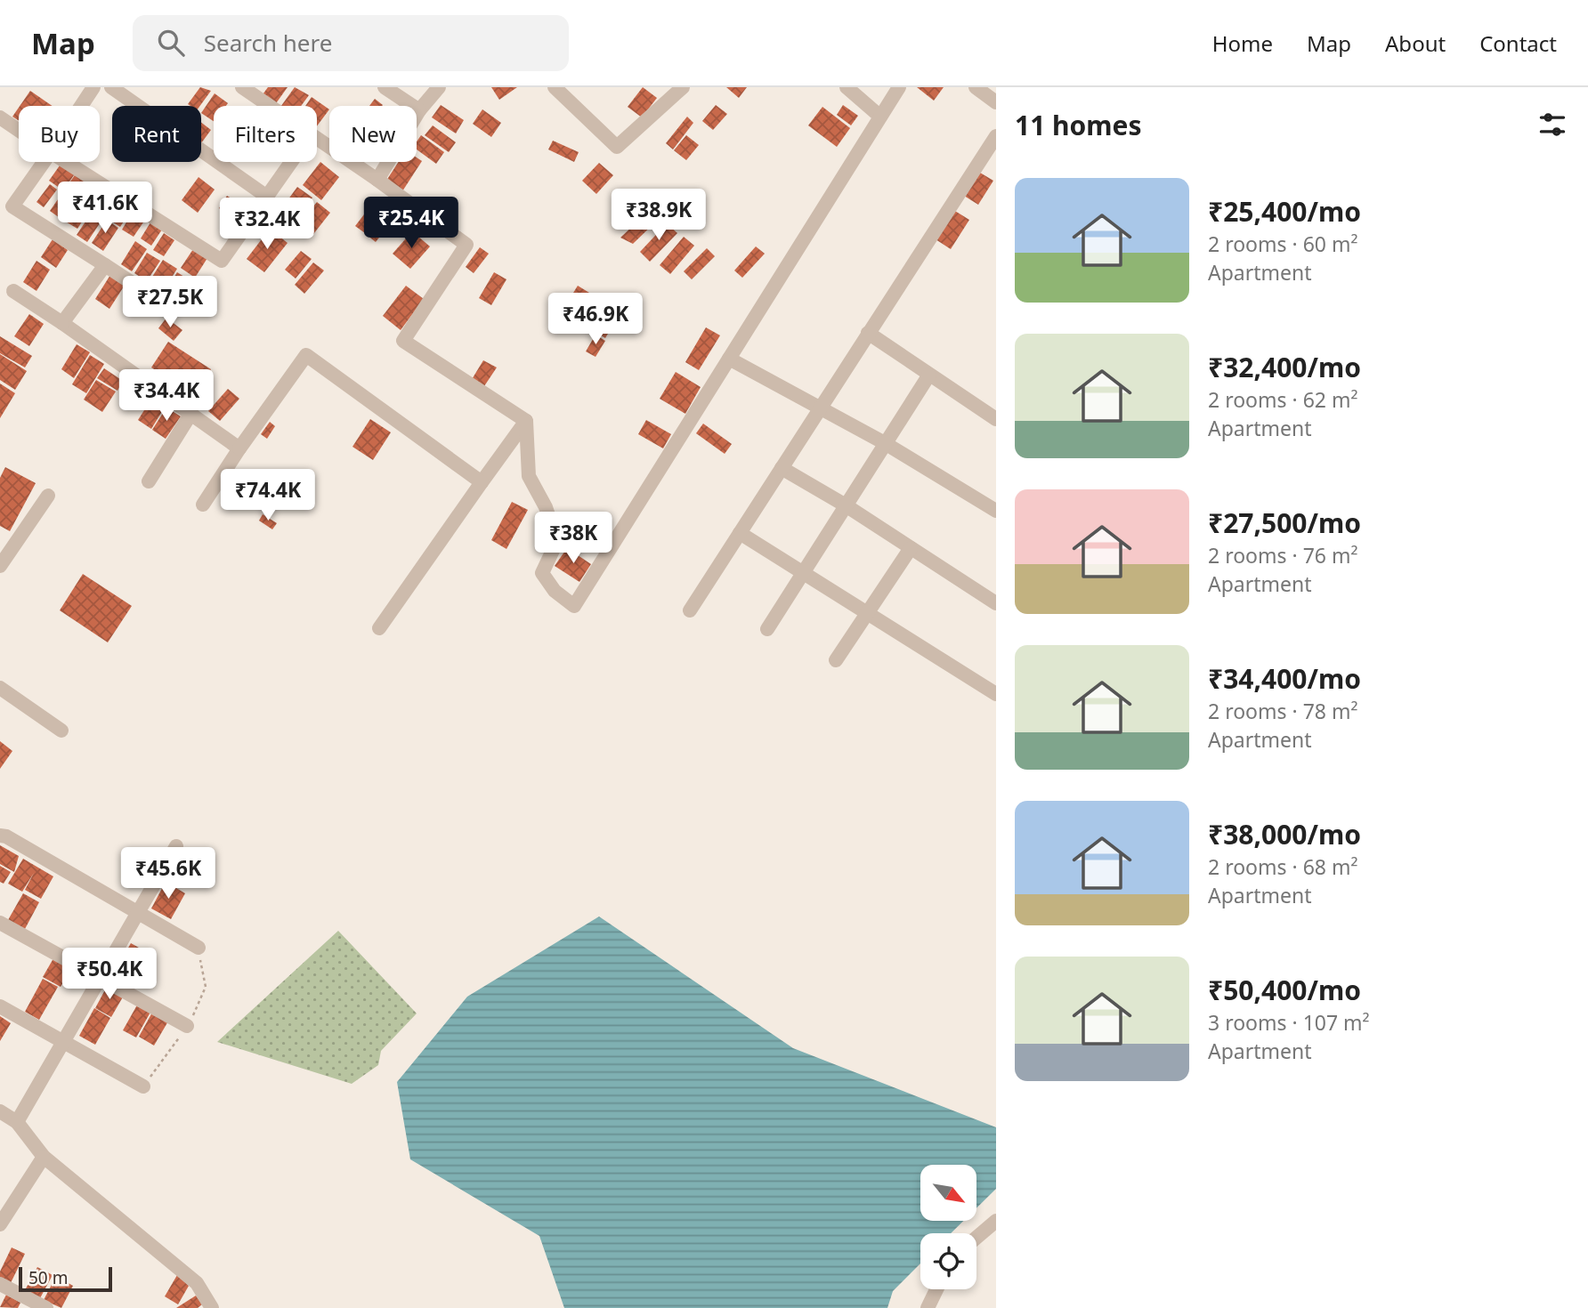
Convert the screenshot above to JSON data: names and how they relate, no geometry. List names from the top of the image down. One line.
{"scale_bar":"50 m","north":"bottom right","page":{"header":"Map","search":"Search here","nav":["Home","Map","About","Contact"],"heading":"11 homes","chip":["Buy","Rent","Filters","New"],"list":[{"name":"₹25,400/mo","note":"2 rooms · 60 m² · Apartment"},{"name":"₹32,400/mo","note":"2 rooms · 62 m² · Apartment"},{"name":"₹27,500/mo","note":"2 rooms · 76 m² · Apartment"},{"name":"₹34,400/mo","note":"2 rooms · 78 m² · Apartment"},{"name":"₹38,000/mo","note":"2 rooms · 68 m² · Apartment"},{"name":"₹50,400/mo","note":"3 rooms · 107 m² · Apartment"}],"price":["₹41.6K","₹38.9K","₹25.4K","₹32.4K","₹27.5K","₹46.9K","₹34.4K","₹74.4K","₹38K","₹45.6K","₹50.4K"],"scale":"50 m"}}
